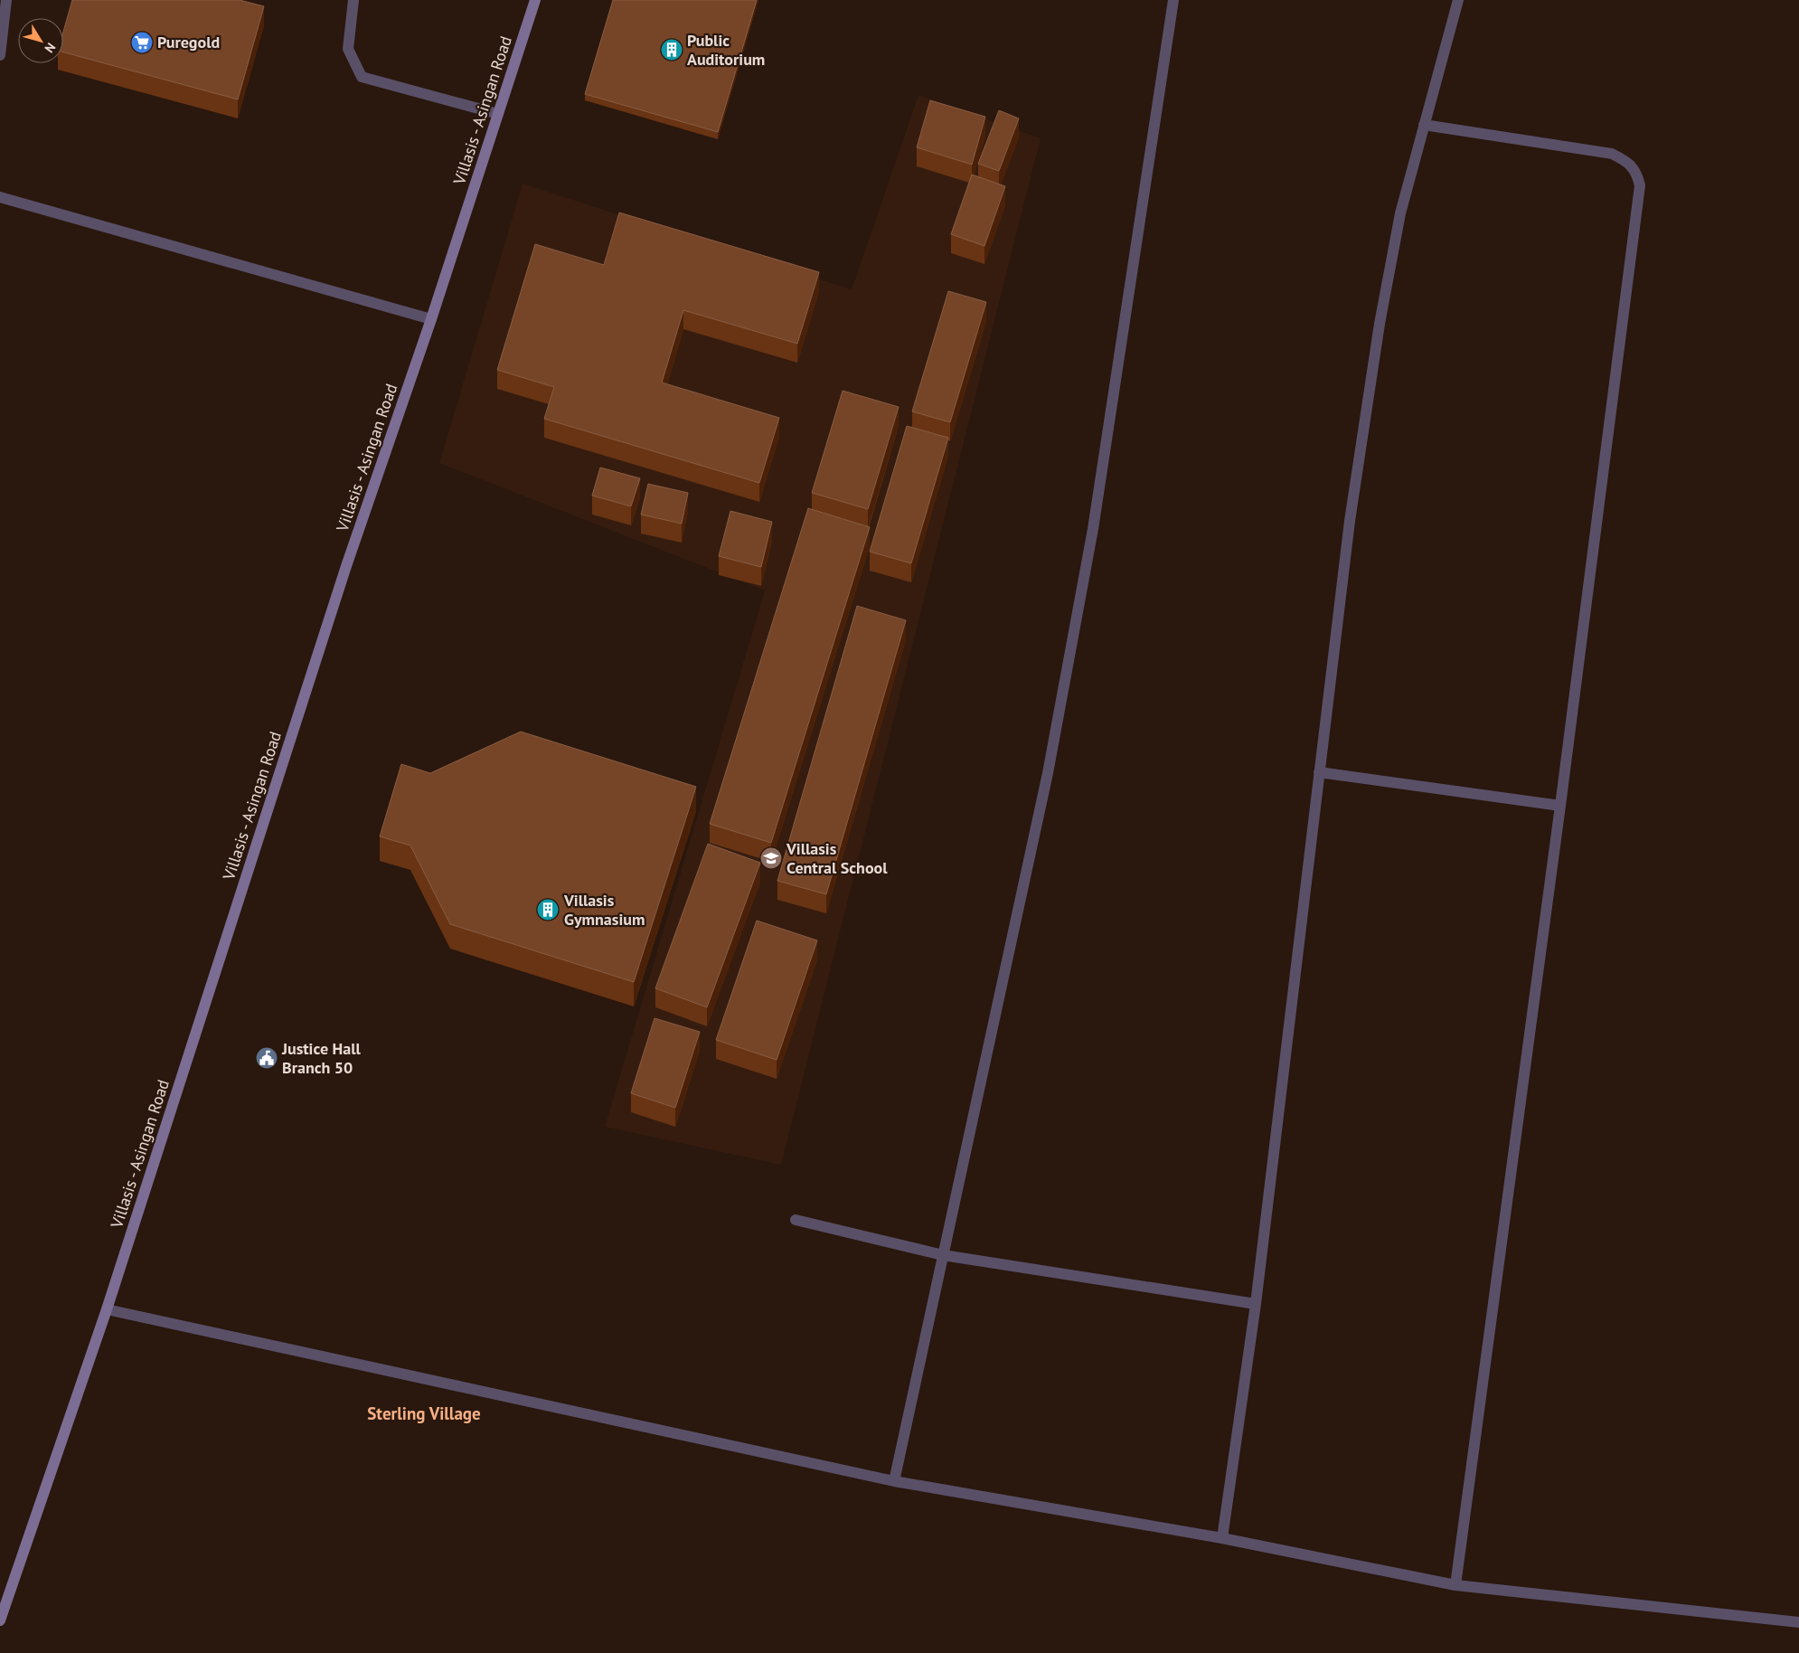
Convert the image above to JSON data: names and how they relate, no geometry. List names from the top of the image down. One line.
{"streets":{"main road":["Villasis - Asingan Road"]},"districts":["Sterling Village"],"places":{"supermarket":["Puregold"],"building":["Public Auditorium","Villasis Gymnasium"],"school or university":["Villasis Central School"],"public building":["Justice Hall Branch 50"]},"north":"bottom right"}
